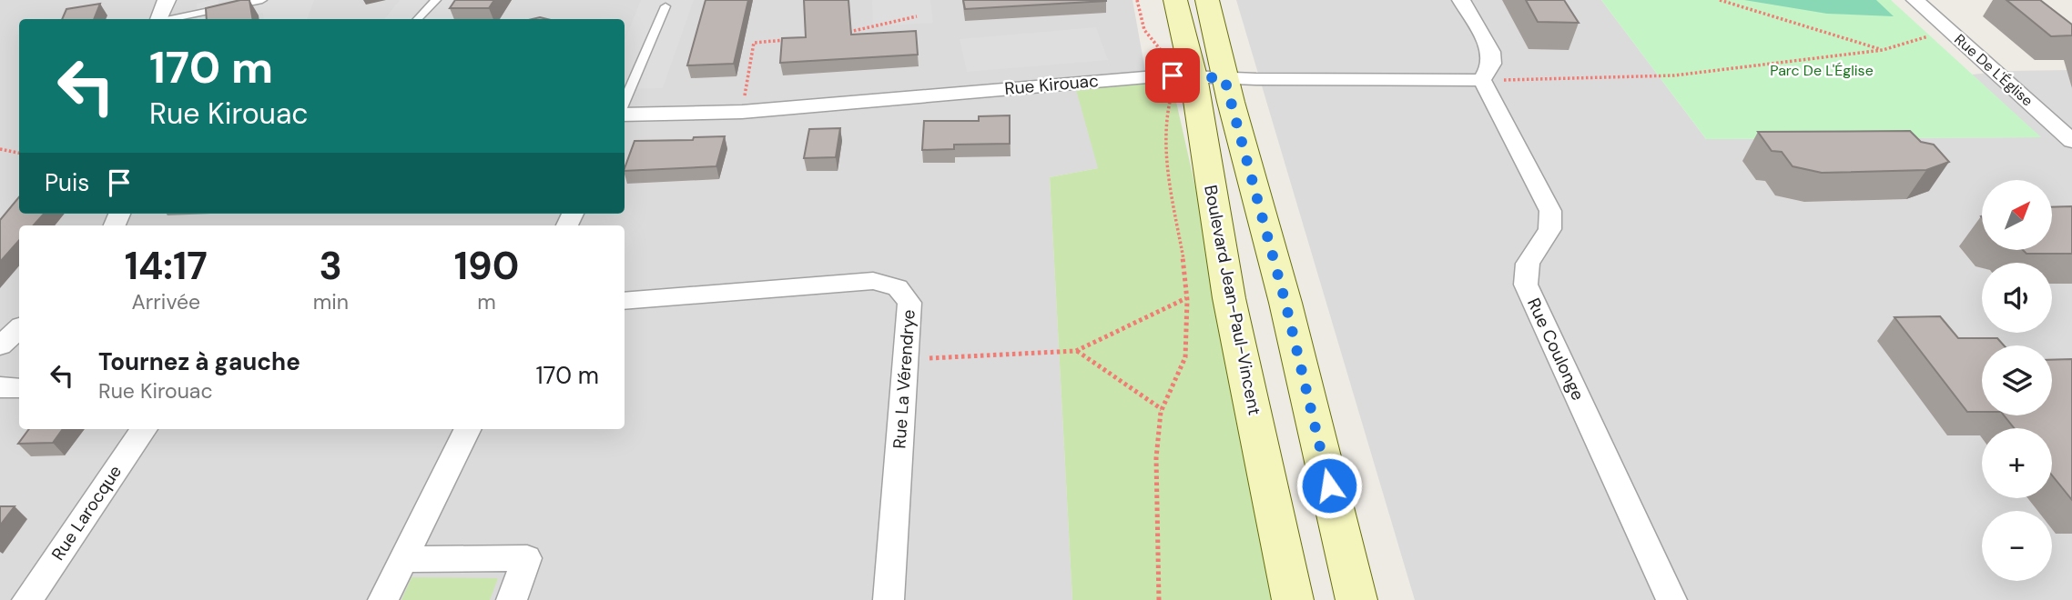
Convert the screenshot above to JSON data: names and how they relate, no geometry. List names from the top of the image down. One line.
{"streets":{"street":["Rue De L'Église","Rue Kirouac","Boulevard Jean-Paul-Vincent","Rue Coulonge","Rue La Vérendrye","Rue Larocque"]},"crossings":[["Rue Kirouac","Boulevard Jean-Paul-Vincent"],["Rue Kirouac","Rue Coulonge"]],"parks":["Parc De L'Église"],"north":"top right","page":{"turn":["170 m","Rue Kirouac"],"then":"Puis","map_buttons":["+","−"],"eta":["14:17","Arrivée","3","min","190","m"],"list":[{"name":"Tournez à gauche","note":"Rue Kirouac","value":"170 m"}]}}
